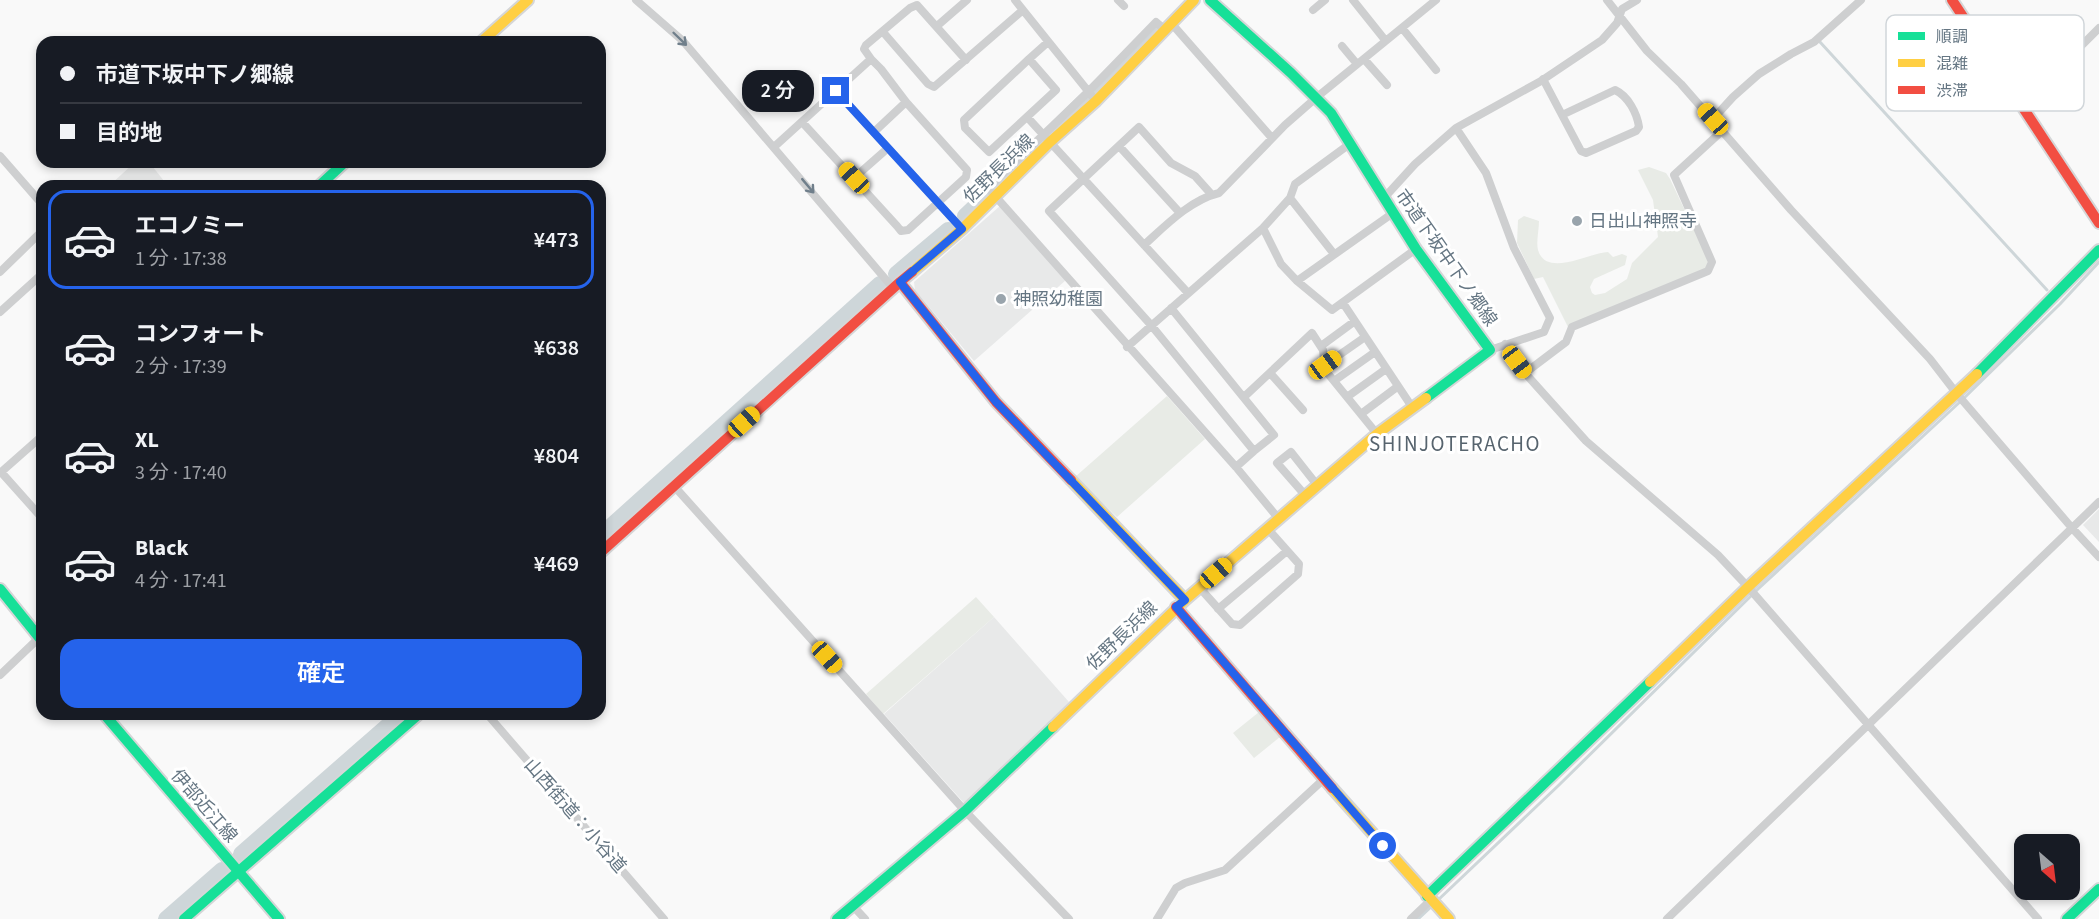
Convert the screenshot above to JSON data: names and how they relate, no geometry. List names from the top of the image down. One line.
{"streets":{"street":["佐野長浜線","市道下坂中下ノ郷線","伊部近江線","山西街道：小谷道"]},"crossings":[["佐野長浜線","市道下坂中下ノ郷線"]],"districts":["SHINJOTERACHO"],"places":["日出山神照寺","神照幼稚園"],"legend":["順調","混雑","渋滞"],"north":"bottom right","page":{"banner":["市道下坂中下ノ郷線","目的地"],"bubble":"2 分","list":[{"name":"エコノミー","note":"1 分 · 17:38","value":"¥473"},{"name":"コンフォート","note":"2 分 · 17:39","value":"¥638"},{"name":"XL","note":"3 分 · 17:40","value":"¥804"},{"name":"Black","note":"4 分 · 17:41","value":"¥469"}],"buttons":"確定"}}
